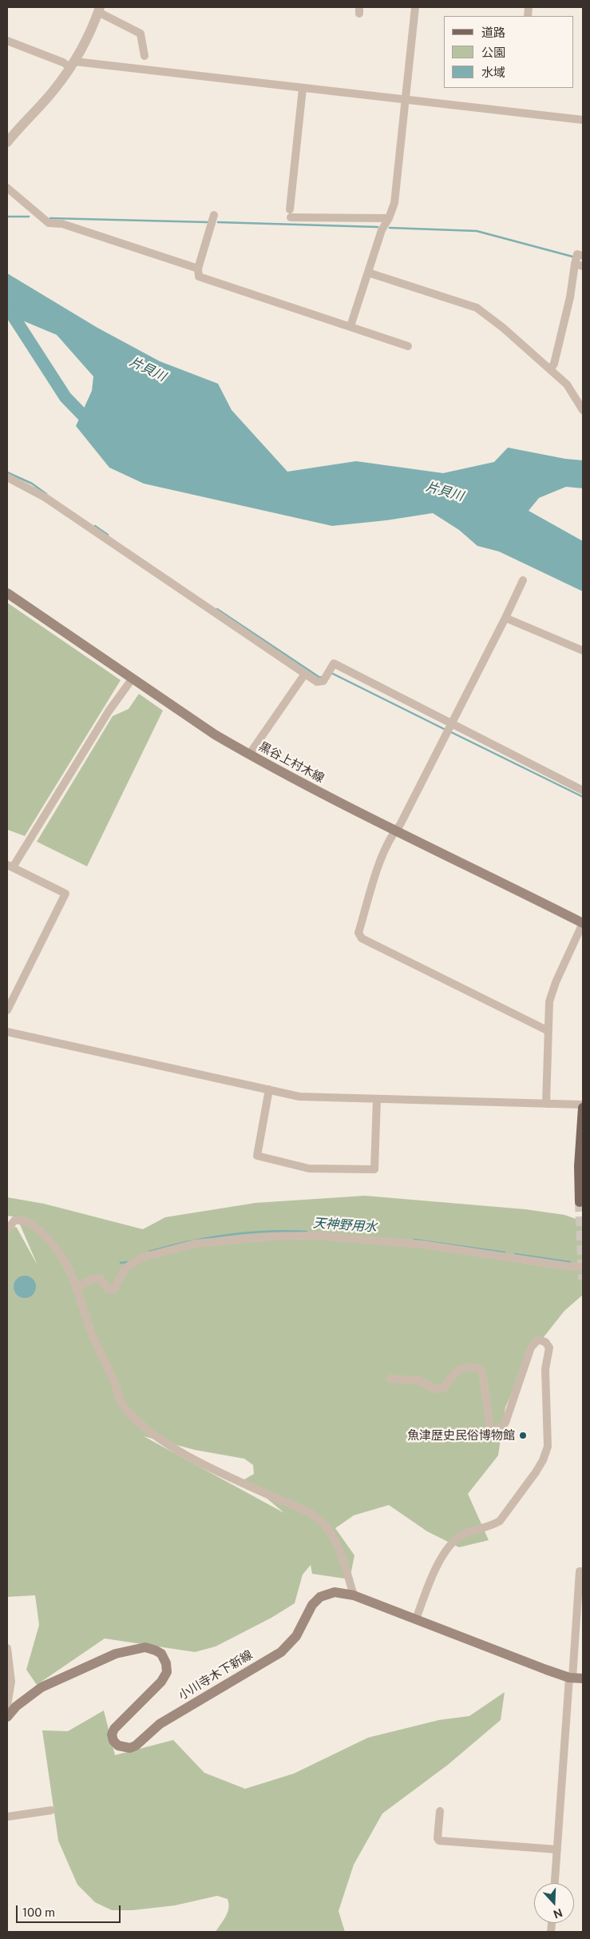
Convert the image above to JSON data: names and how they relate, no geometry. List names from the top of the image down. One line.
{"streets":{"main road":["黒谷上村木線","小川寺木下新線"]},"water":["片貝川","天神野用水"],"places":["魚津歴史民俗博物館"],"legend":["道路","公園","水域"],"scale_bar":"100 m","north":"bottom"}
